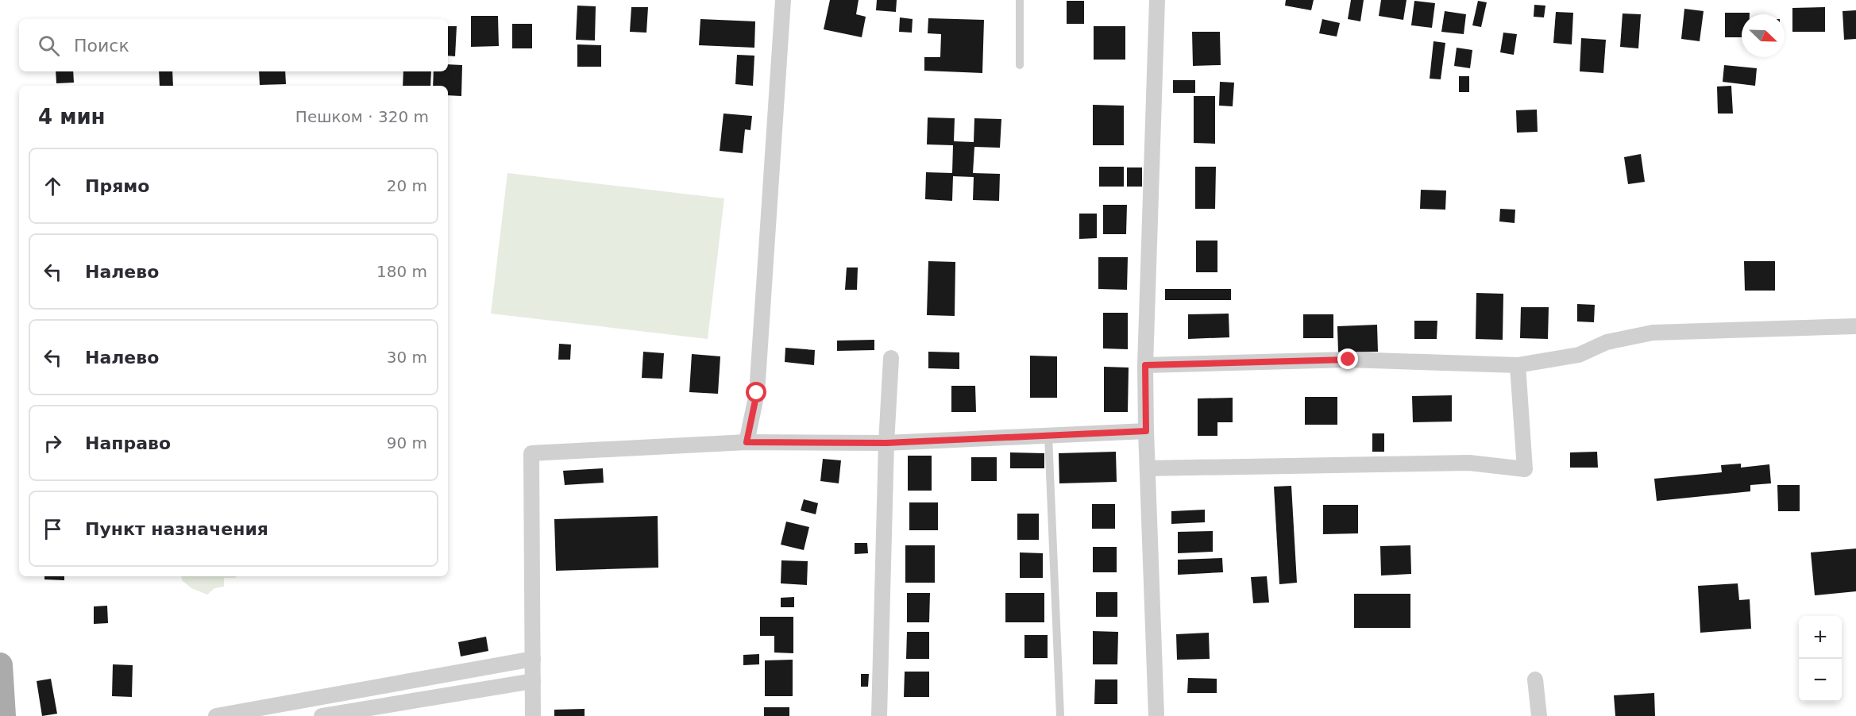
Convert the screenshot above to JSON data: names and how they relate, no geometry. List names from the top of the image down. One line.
{"north":"bottom right","page":{"search":"Поиск","heading":["4 мин","Пешком · 320 m"],"list":[["Прямо","20 m"],["Налево","180 m"],["Налево","30 m"],["Направо","90 m"],"Пункт назначения"],"map_buttons":["+","−"]}}
